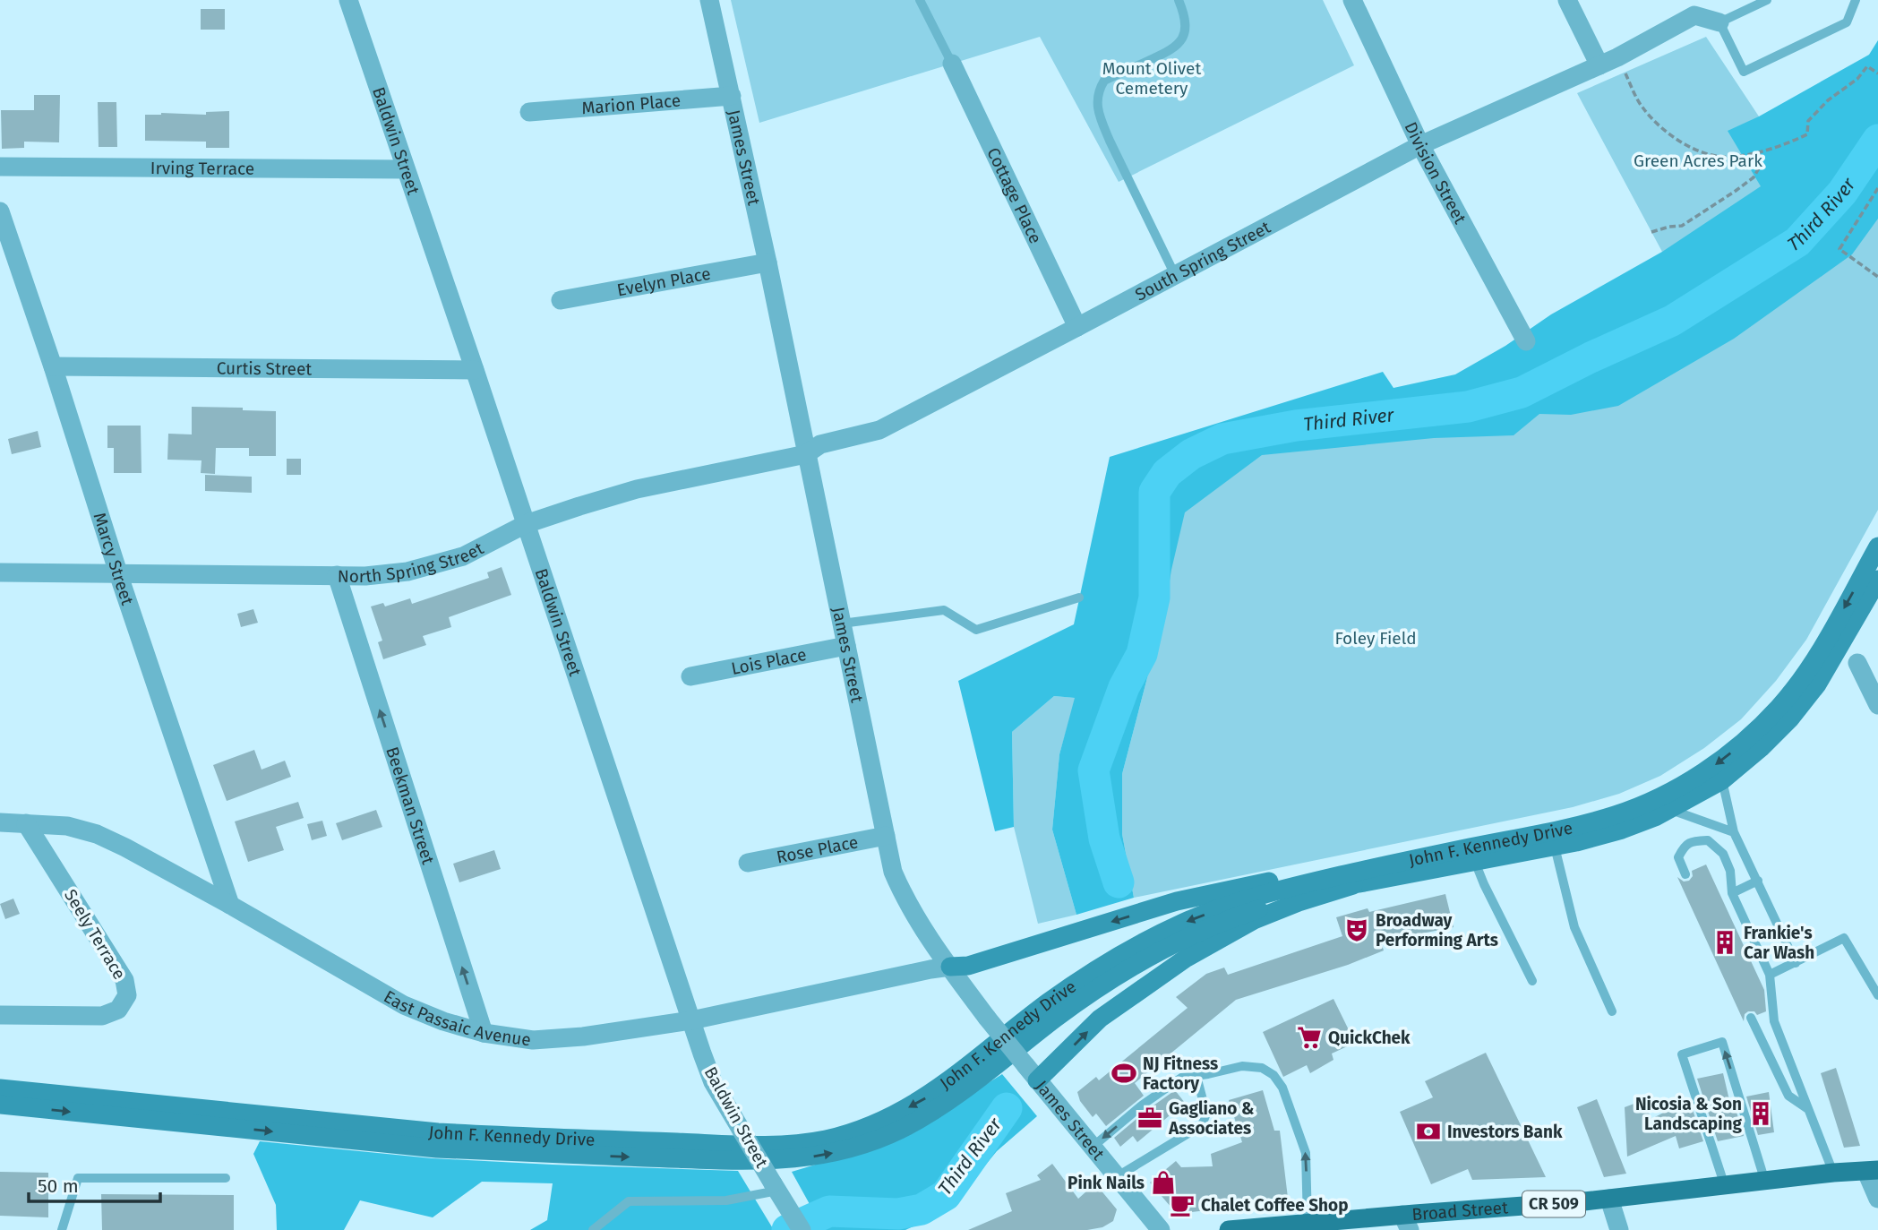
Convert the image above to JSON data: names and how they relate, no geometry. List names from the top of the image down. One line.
{"streets":{"main road":["John F. Kennedy Drive","CR 509","Broad Street"],"street":["Marion Place","Baldwin Street","James Street","Irving Terrace","Division Street","Cottage Place","South Spring Street","Evelyn Place","Curtis Street","Marcy Street","North Spring Street","Lois Place","Beekman Street","Rose Place","Seely Terrace","East Passaic Avenue"]},"crossings":[["Marion Place","James Street"],["Baldwin Street","Irving Terrace"],["Baldwin Street","Curtis Street"],["Baldwin Street","North Spring Street"],["Baldwin Street","East Passaic Avenue"],["James Street","South Spring Street"],["James Street","Evelyn Place"],["James Street","North Spring Street"],["James Street","Lois Place"],["James Street","Rose Place"],["James Street","East Passaic Avenue"],["Division Street","South Spring Street"],["Cottage Place","South Spring Street"],["South Spring Street","North Spring Street"],["Curtis Street","Marcy Street"],["Marcy Street","North Spring Street"],["Marcy Street","East Passaic Avenue"],["North Spring Street","Beekman Street"],["Beekman Street","East Passaic Avenue"],["Seely Terrace","East Passaic Avenue"]],"one_way":["Beekman Street"],"water":["Third River"],"parks":["Mount Olivet Cemetery","Green Acres Park","Foley Field"],"places":{"theatre":["Broadway Performing Arts"],"building":["Frankie's Car Wash","Nicosia & Son Landscaping"],"supermarket":["QuickChek"],"sports":["NJ Fitness Factory"],"office":["Gagliano & Associates"],"bank":["Investors Bank"],"shop":["Pink Nails"],"cafe":["Chalet Coffee Shop"]},"scale_bar":"50 m"}
